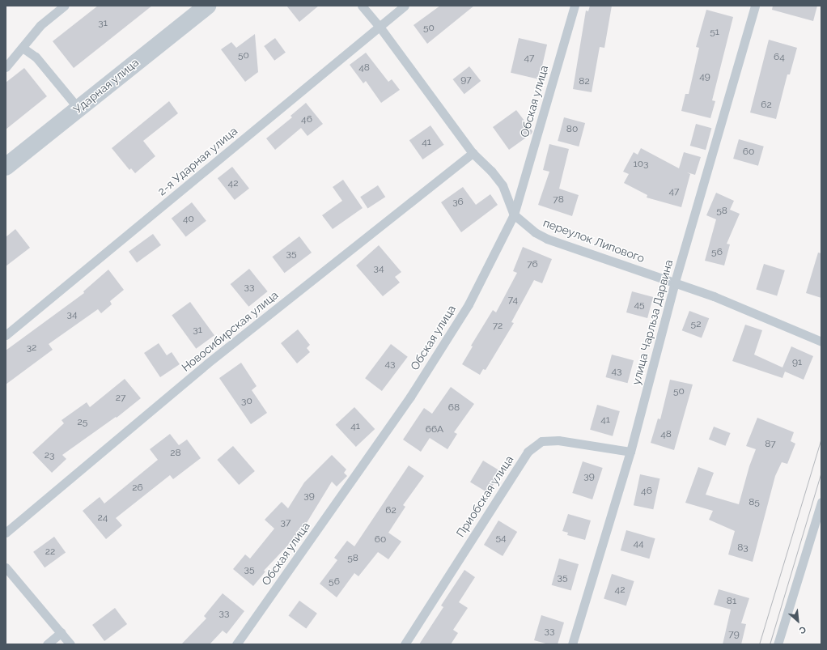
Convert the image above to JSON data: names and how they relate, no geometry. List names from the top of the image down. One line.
{"streets":{"street":["Ударная улица"],"lane":["Обская улица","2-я Ударная улица","переулок Липового","улица Чарльза Дарвина","Новосибирская улица","Приобская улица"]},"crossings":[["Обская улица","переулок Липового"],["2-я Ударная улица","переулок Липового"],["переулок Липового","улица Чарльза Дарвина"],["переулок Липового","Новосибирская улица"],["улица Чарльза Дарвина","Приобская улица"]],"house_numbers":["31","50","51","50","64","47","48","49","97","82","62","46","80","41","60","103","42","47","78","36","58","40","56","35","76","34","33","74","45","34","52","72","31","32","91","43","43","50","27","30","68","41","25","41","66А","48","87","28","23","39","26","46","39","85","62","24","37","54","60","44","83","22","58","35","35","56","42","81","33","33","79"],"north":"bottom right"}
